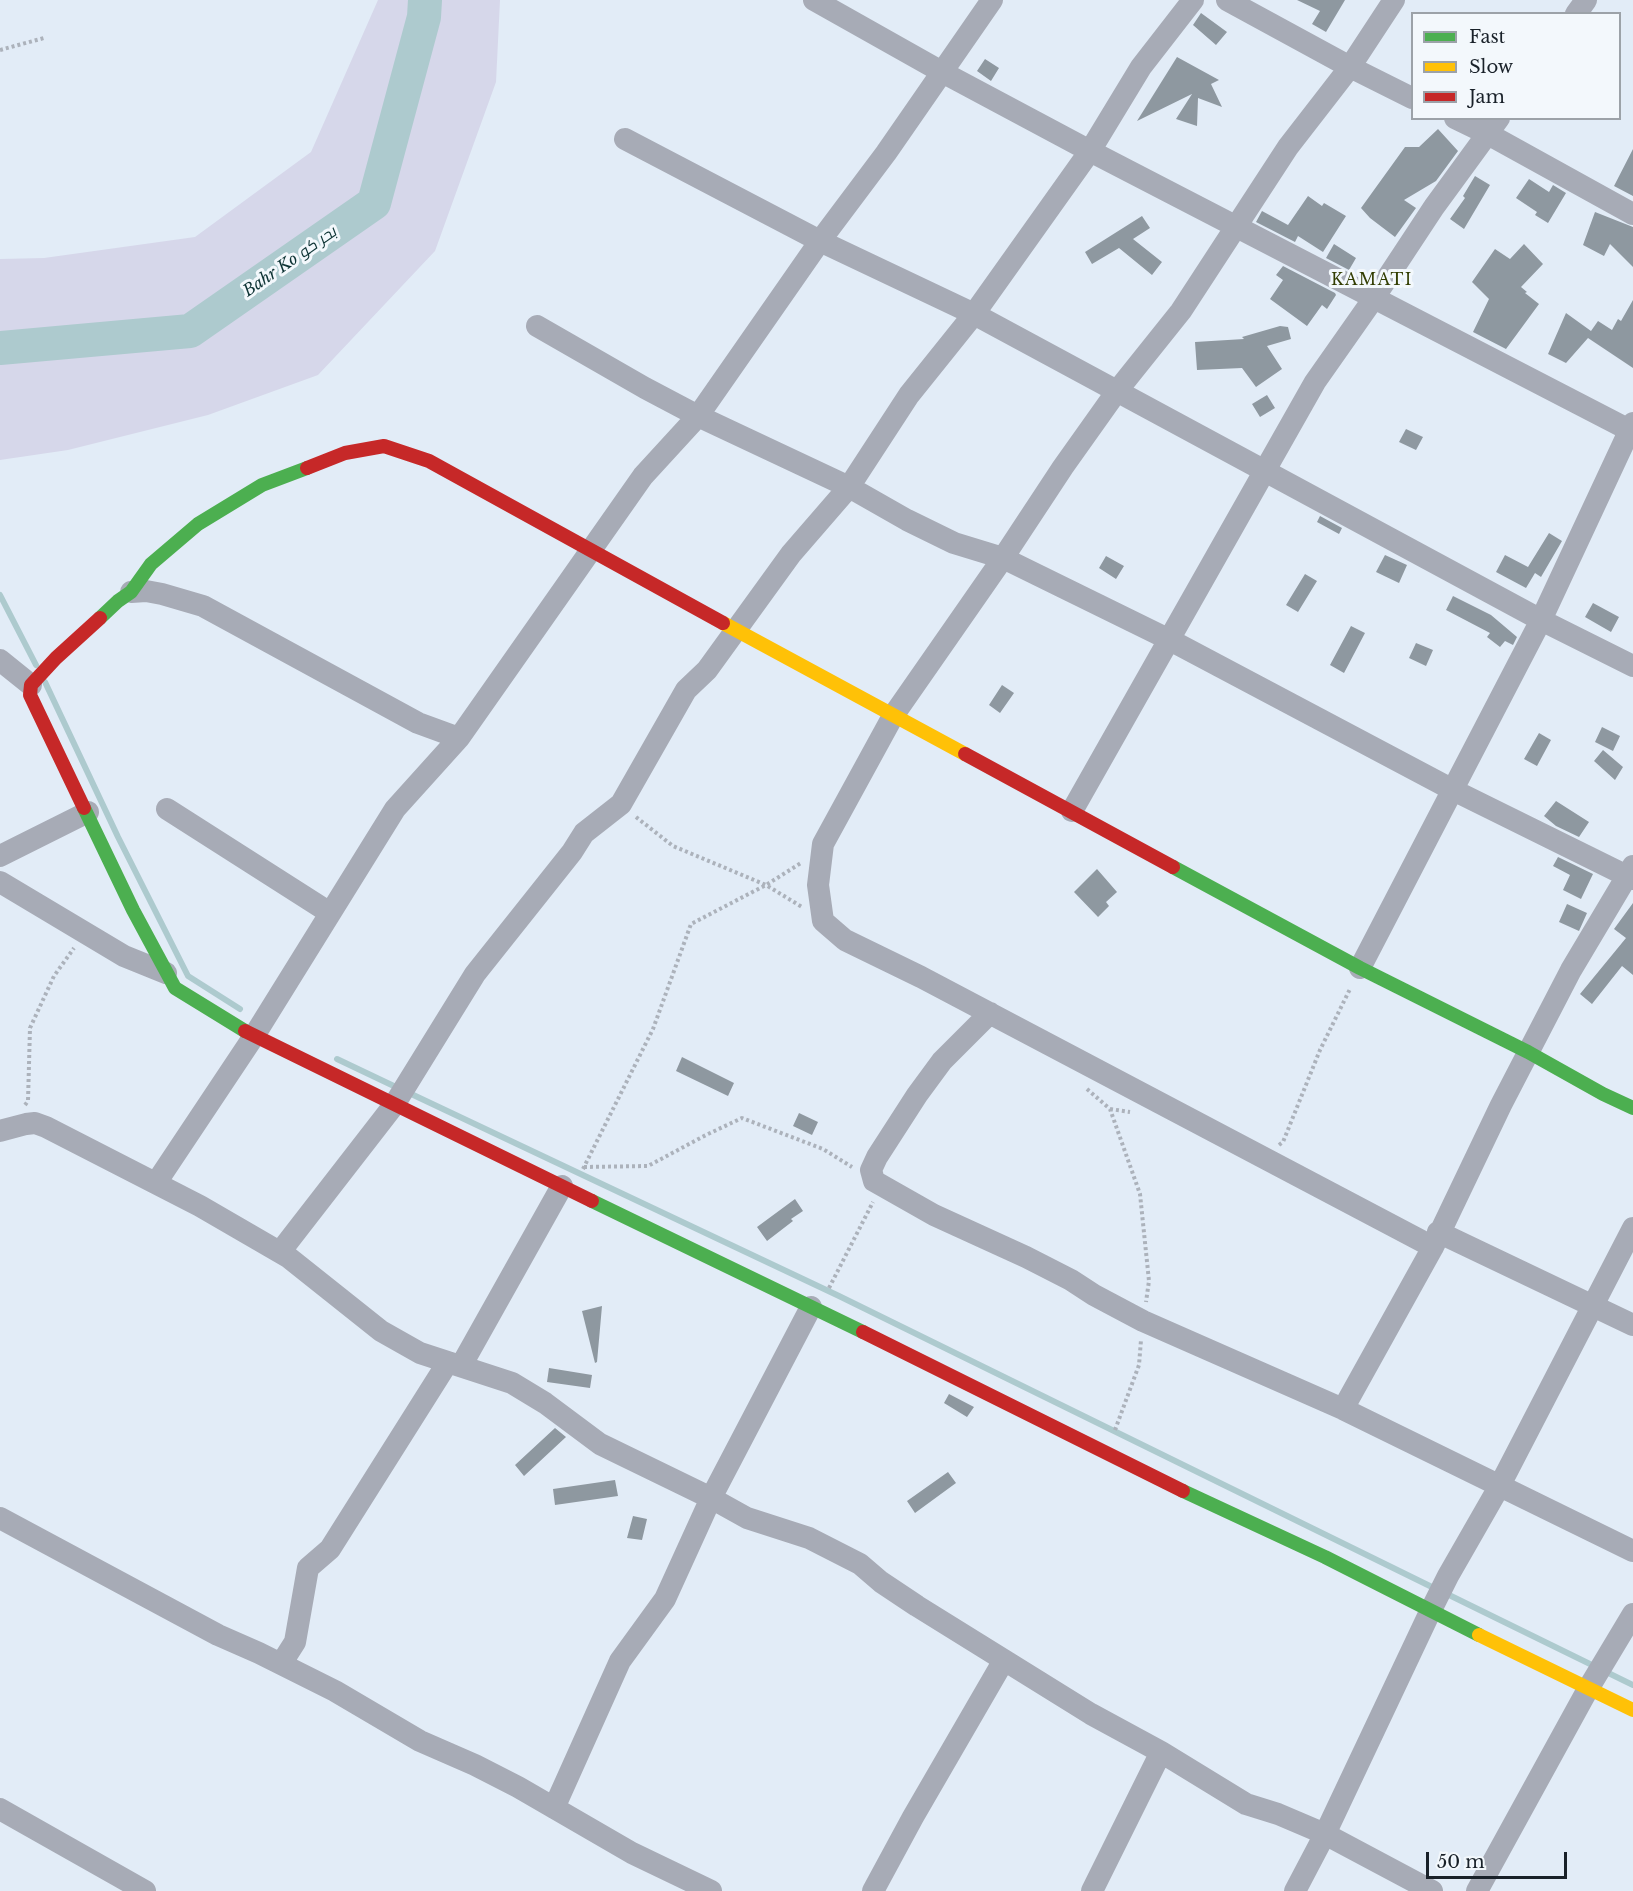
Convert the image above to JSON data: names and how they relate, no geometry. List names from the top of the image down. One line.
{"districts":["KAMATI"],"water":["Bahr Ko بحر كو"],"legend":["Fast","Slow","Jam"],"scale_bar":"50 m"}
